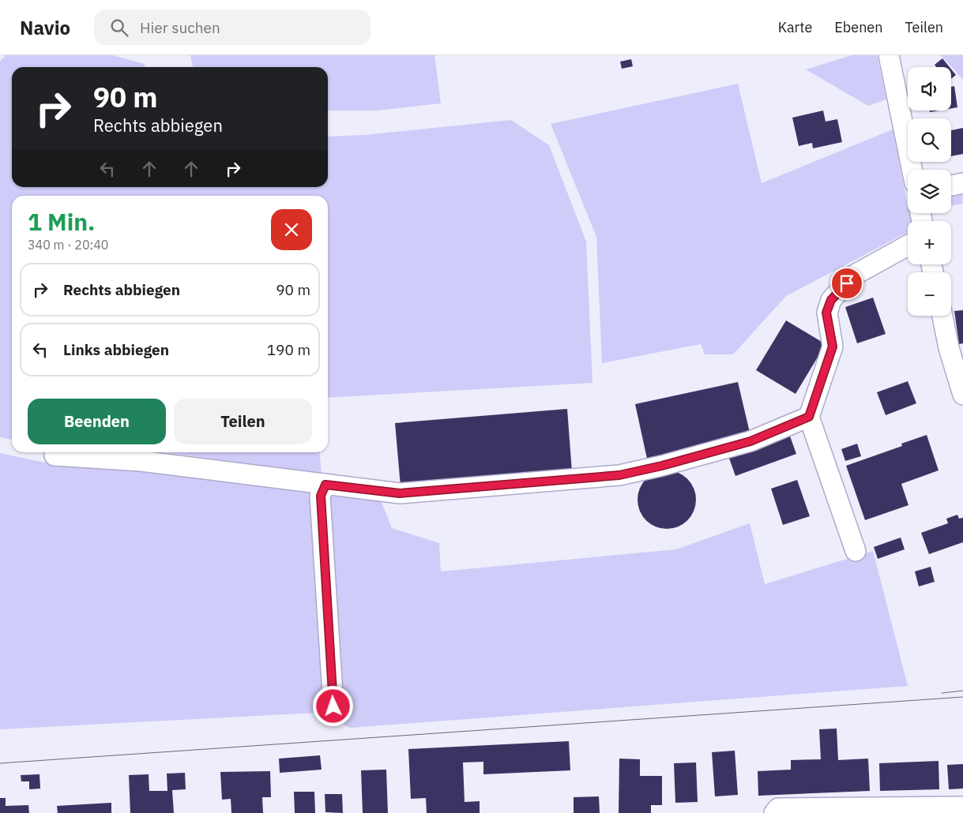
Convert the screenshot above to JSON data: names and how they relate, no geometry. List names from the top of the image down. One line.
{"page":{"header":"Navio","search":"Hier suchen","nav":["Karte","Ebenen","Teilen"],"map_buttons":["+","−"],"turn":["90 m","Rechts abbiegen"],"heading":["1 Min.","340 m · 20:40"],"list":[{"name":"Rechts abbiegen","value":"90 m"},{"name":"Links abbiegen","value":"190 m"}],"buttons":["Beenden","Teilen"]}}
